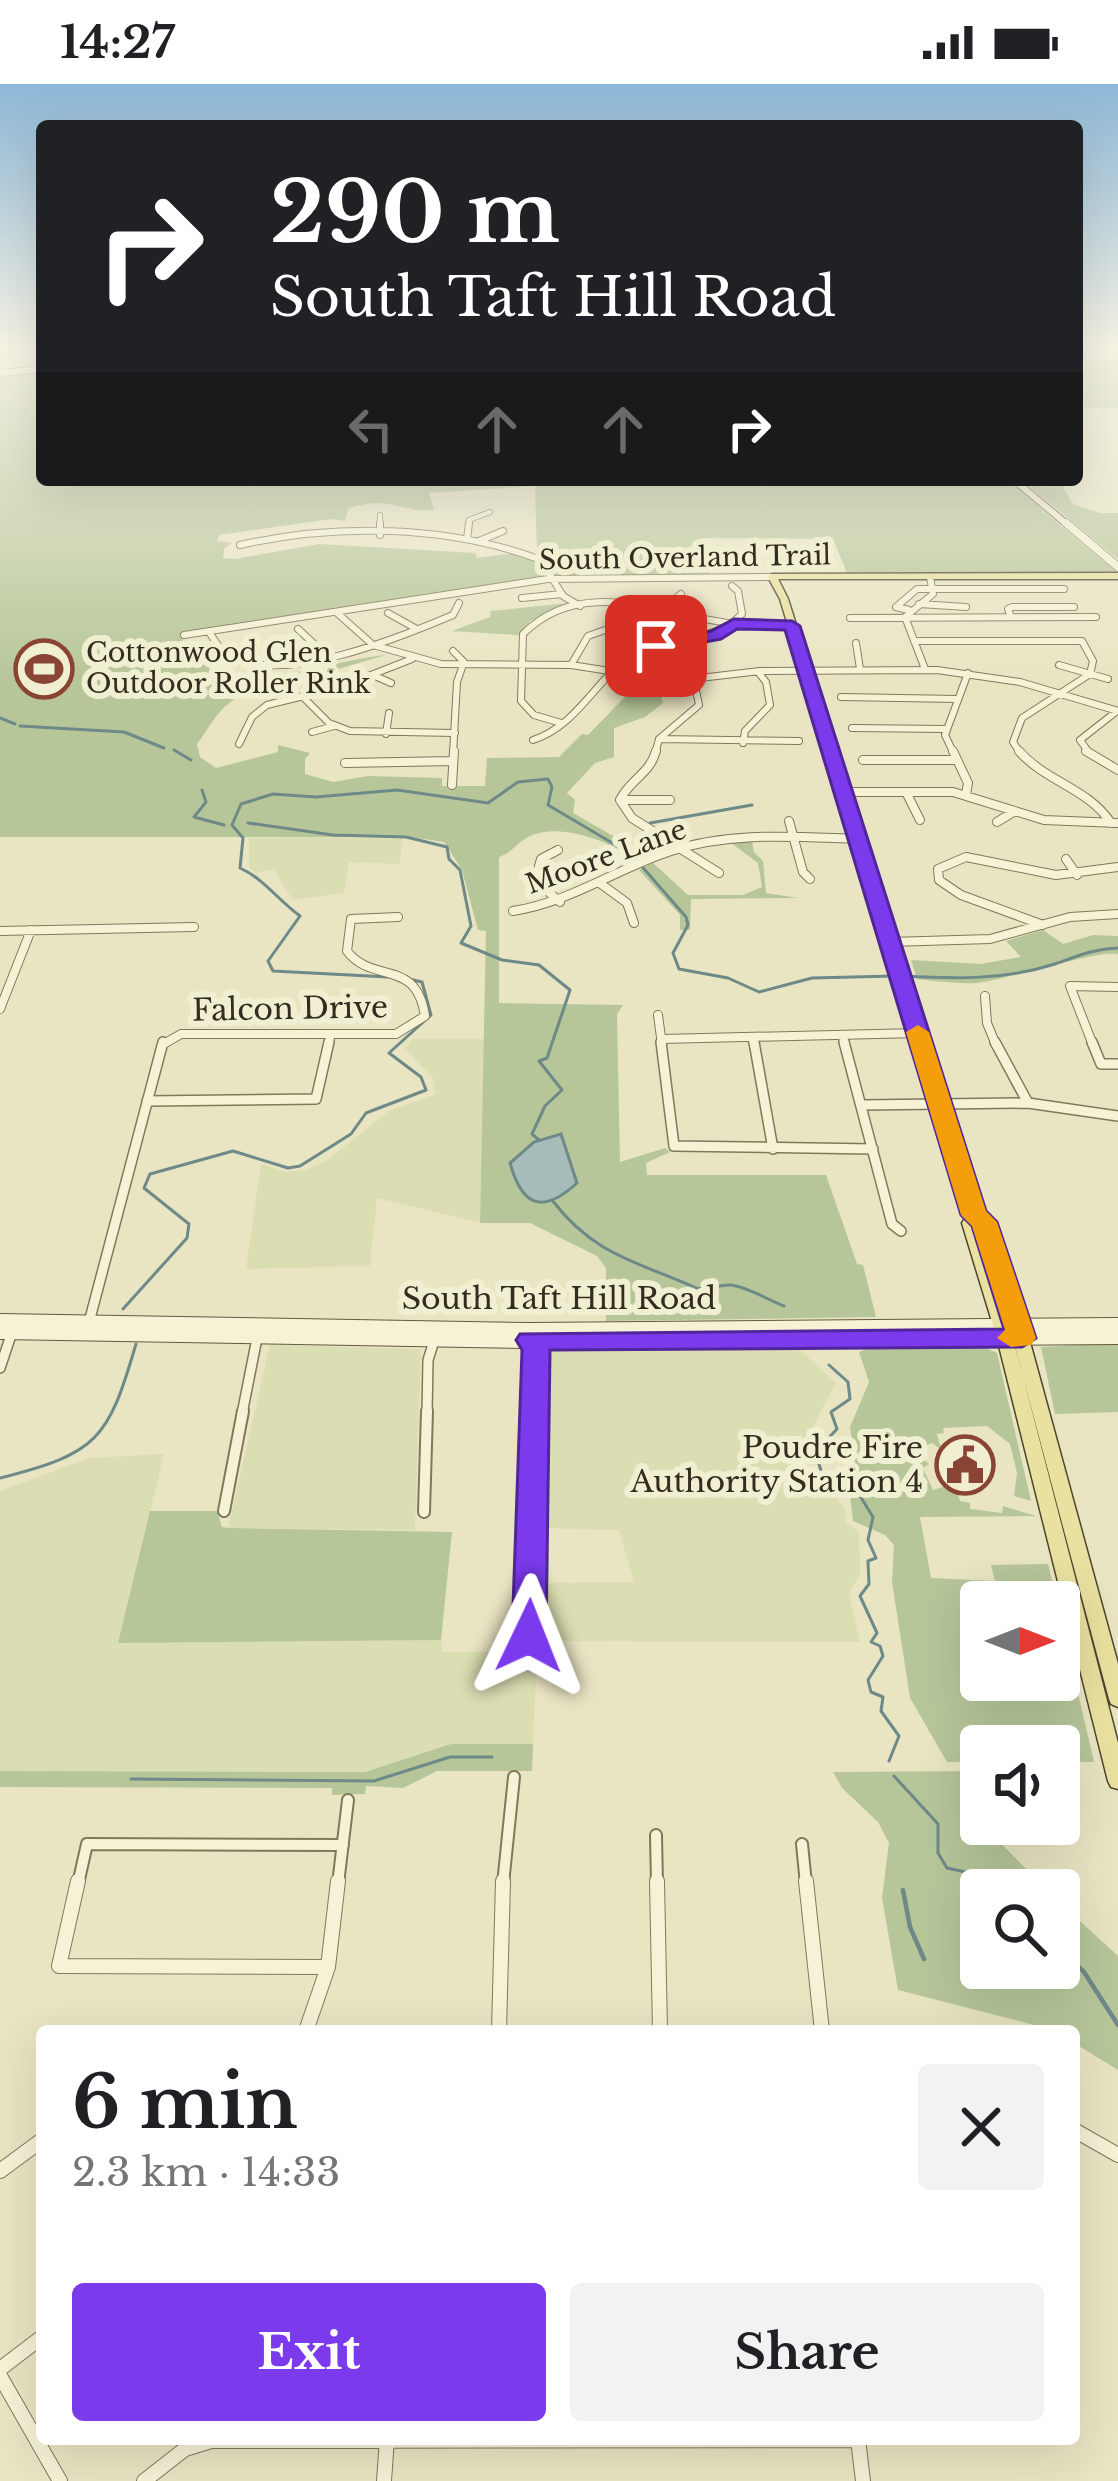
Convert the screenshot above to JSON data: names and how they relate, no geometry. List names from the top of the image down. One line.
{"streets":{"main road":["South Overland Trail","South Taft Hill Road"],"street":["Moore Lane","Falcon Drive"]},"crossings":[["Falcon Drive","South Taft Hill Road"]],"places":{"sports":["Cottonwood Glen Outdoor Roller Rink"],"public building":["Poudre Fire Authority Station 4"]},"north":"right","page":{"status":"14:27","turn":["290 m","South Taft Hill Road"],"heading":["6 min","2.3 km · 14:33"],"buttons":["Exit","Share"]}}
